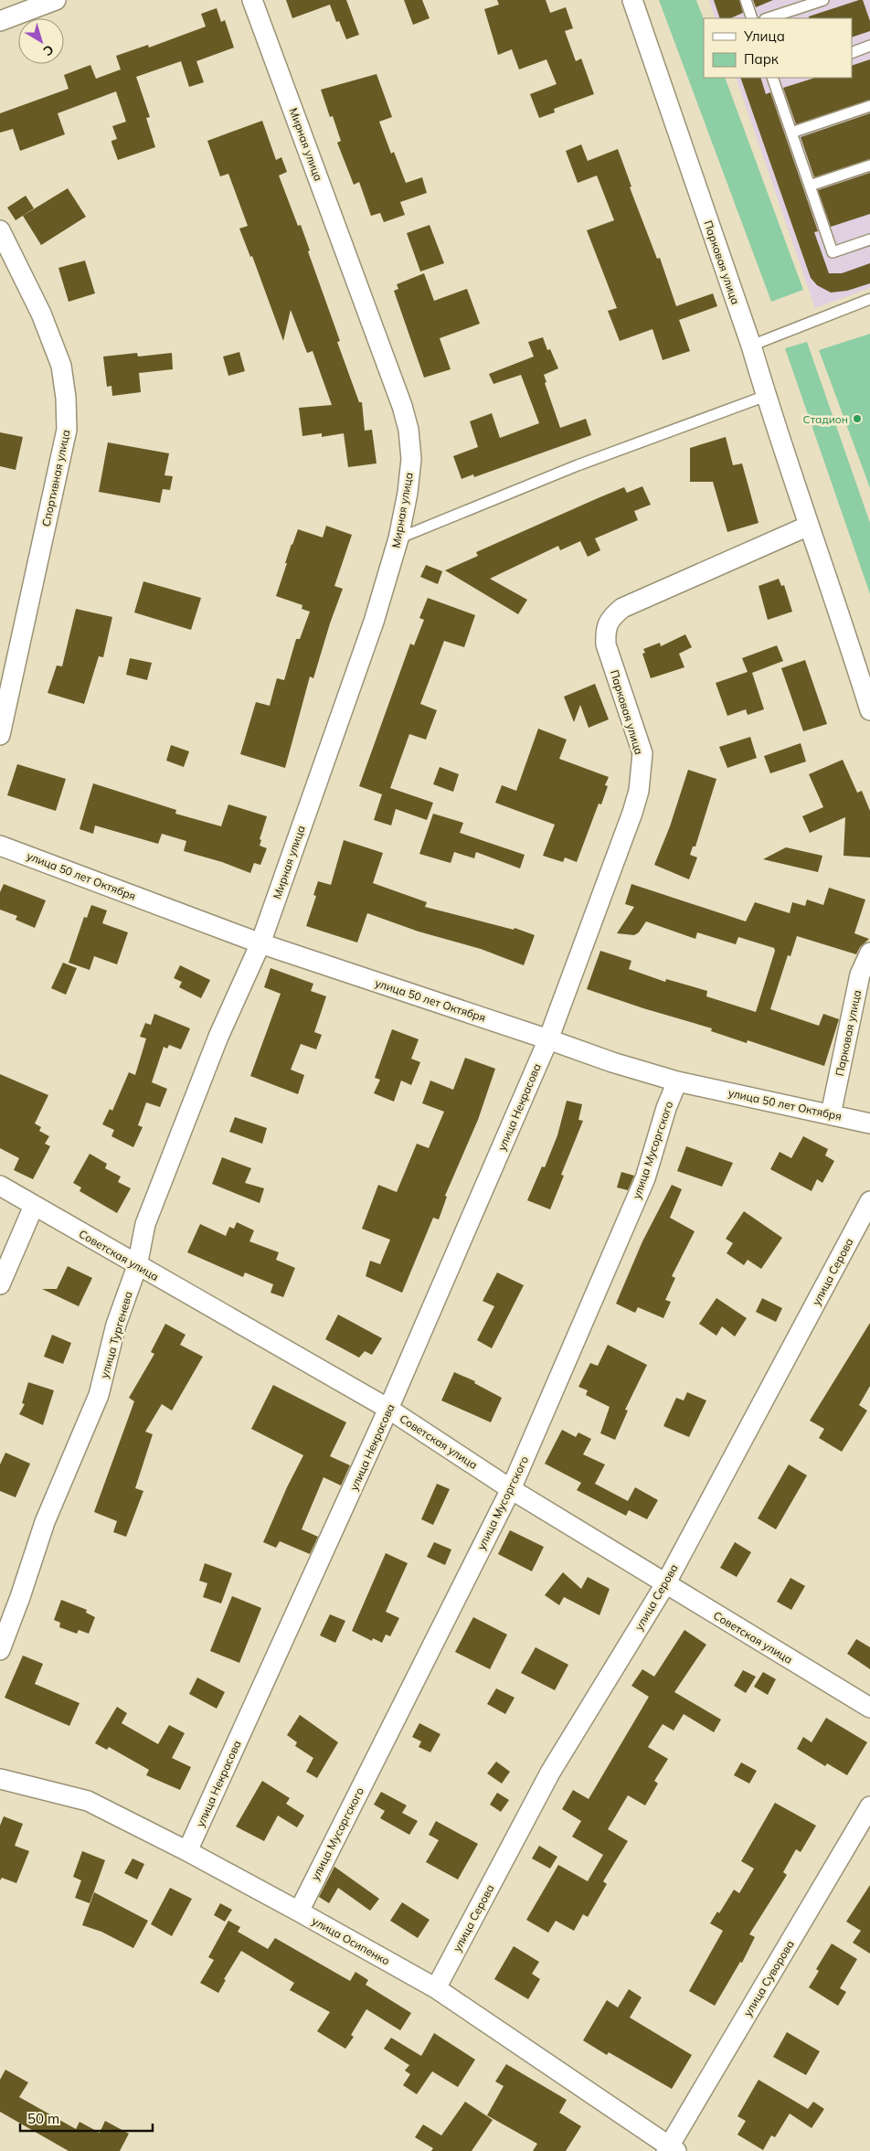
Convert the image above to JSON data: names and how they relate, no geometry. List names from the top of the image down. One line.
{"streets":{"street":["Мирная улица","Парковая улица","Спортивная улица","улица 50 лет Октября","улица Некрасова","улица Мусоргского","Советская улица","улица Серова","улица Тургенева","улица Осипенко","улица Суворова"]},"crossings":[["Мирная улица","улица 50 лет Октября"],["Мирная улица","улица Тургенева"],["Парковая улица","улица 50 лет Октября"],["Парковая улица","улица Некрасова"],["улица 50 лет Октября","улица Некрасова"],["улица 50 лет Октября","улица Мусоргского"],["улица 50 лет Октября","улица Тургенева"],["улица Некрасова","Советская улица"],["улица Некрасова","улица Осипенко"],["улица Мусоргского","Советская улица"],["улица Мусоргского","улица Осипенко"],["Советская улица","улица Серова"],["Советская улица","улица Тургенева"],["улица Серова","улица Осипенко"],["улица Осипенко","улица Суворова"]],"places":["Стадион"],"legend":["Улица","Парк"],"scale_bar":"50 m","north":"bottom right"}
